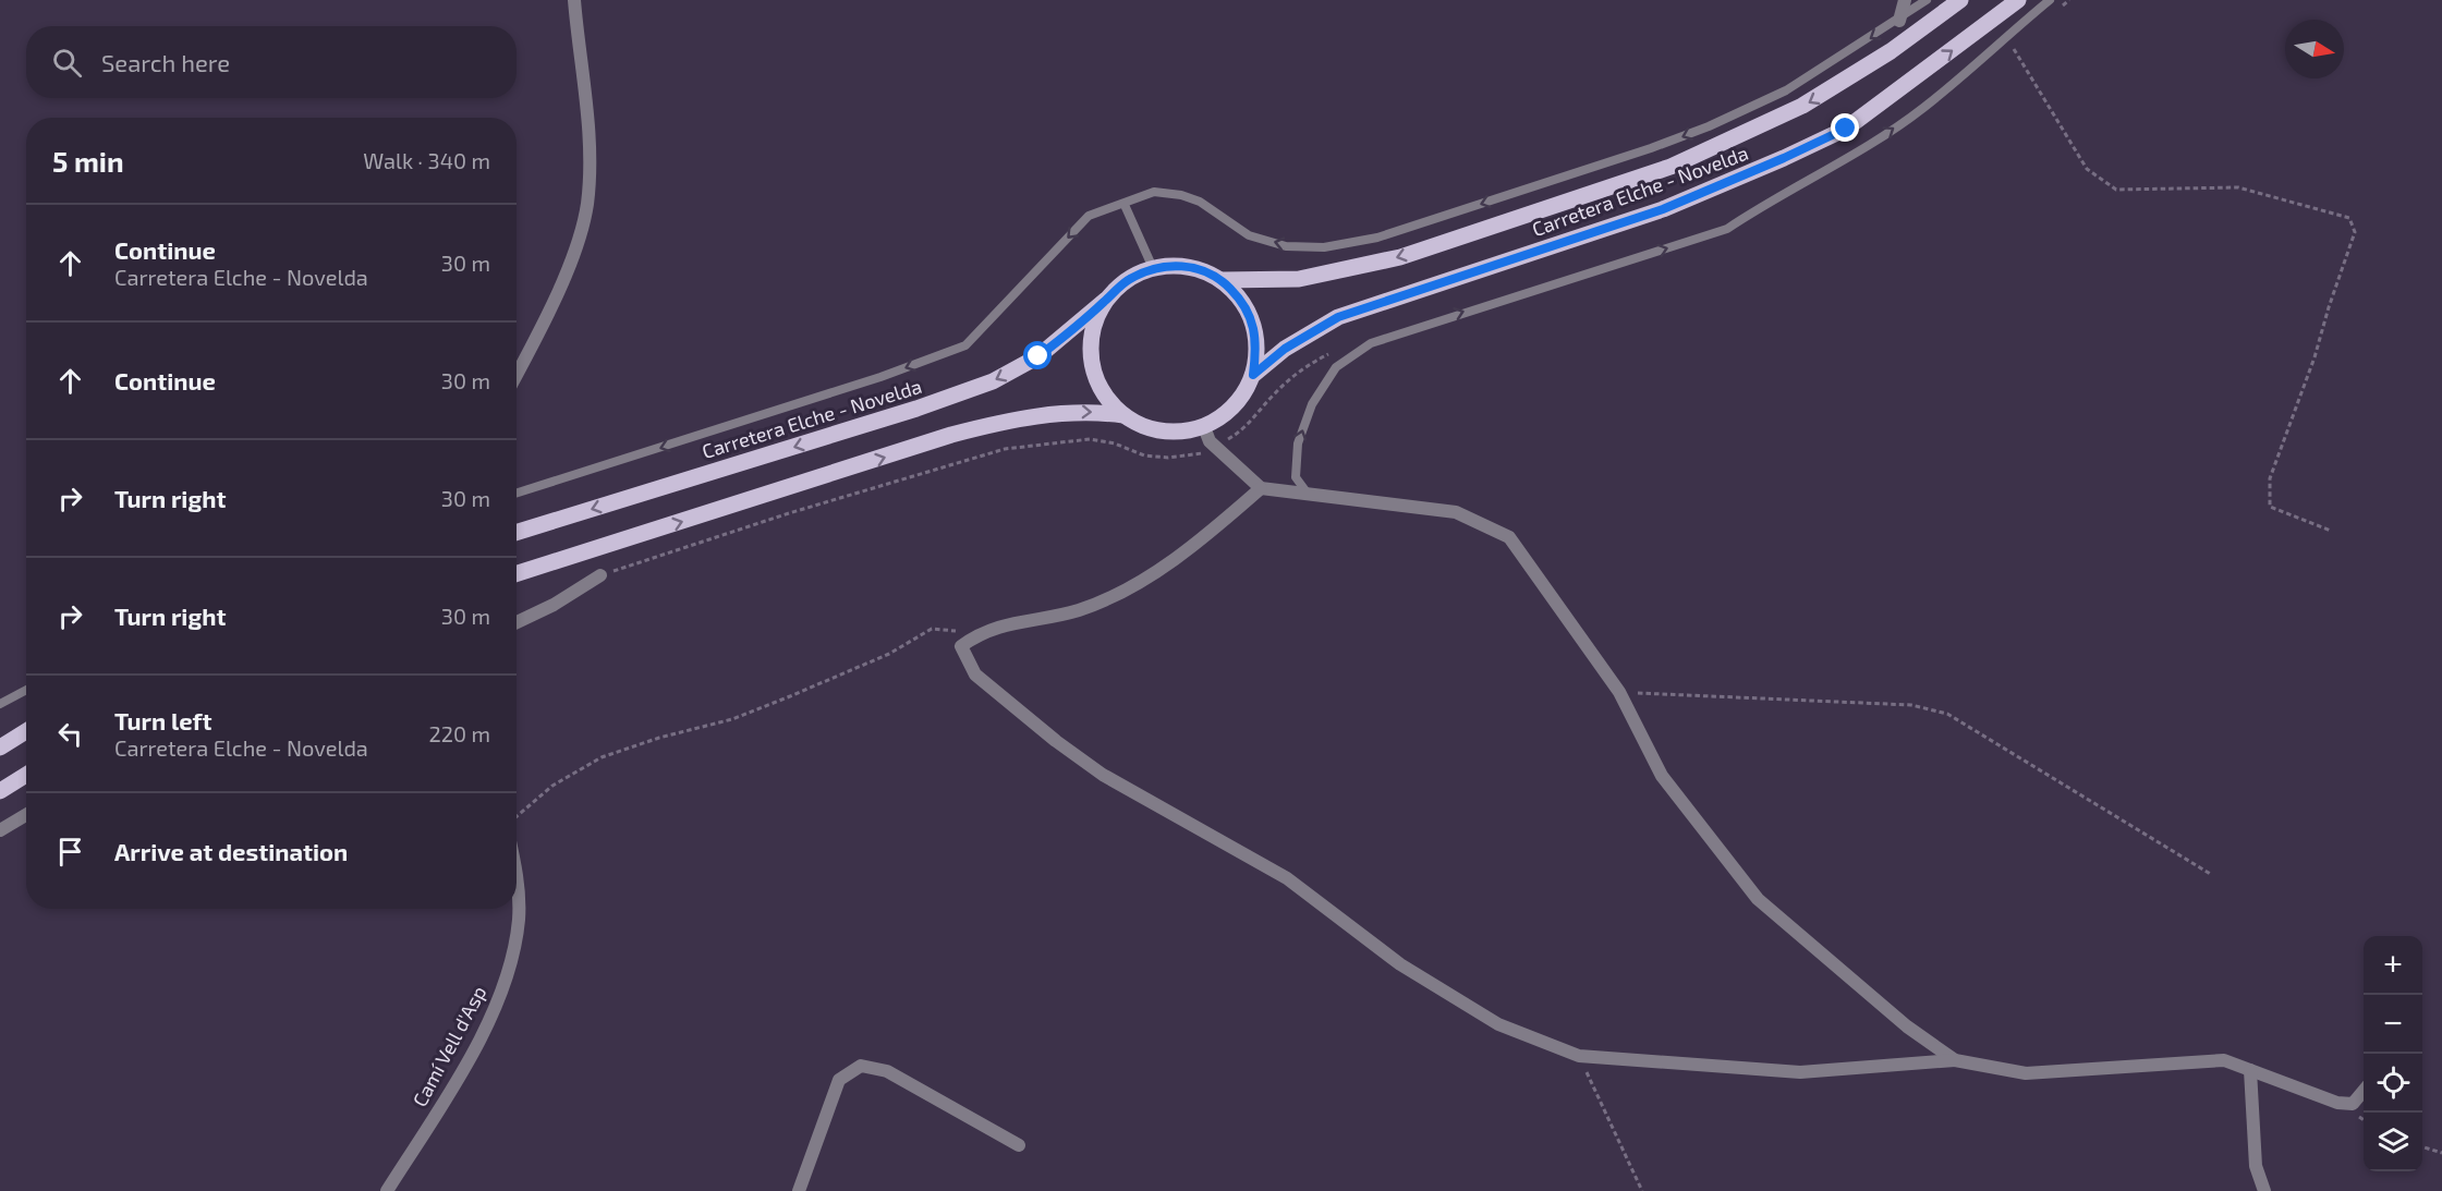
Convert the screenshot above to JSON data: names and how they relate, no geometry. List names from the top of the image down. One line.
{"streets":{"main road":["Carretera Elche - Novelda"],"street":["Camí Vell d'Asp"]},"north":"right","page":{"search":"Search here","heading":["5 min","Walk · 340 m"],"list":[["Continue","Carretera Elche - Novelda","30 m"],["Continue","30 m"],["Turn right","30 m"],["Turn right","30 m"],["Turn left","Carretera Elche - Novelda","220 m"],"Arrive at destination"],"map_buttons":["+","−"]}}
